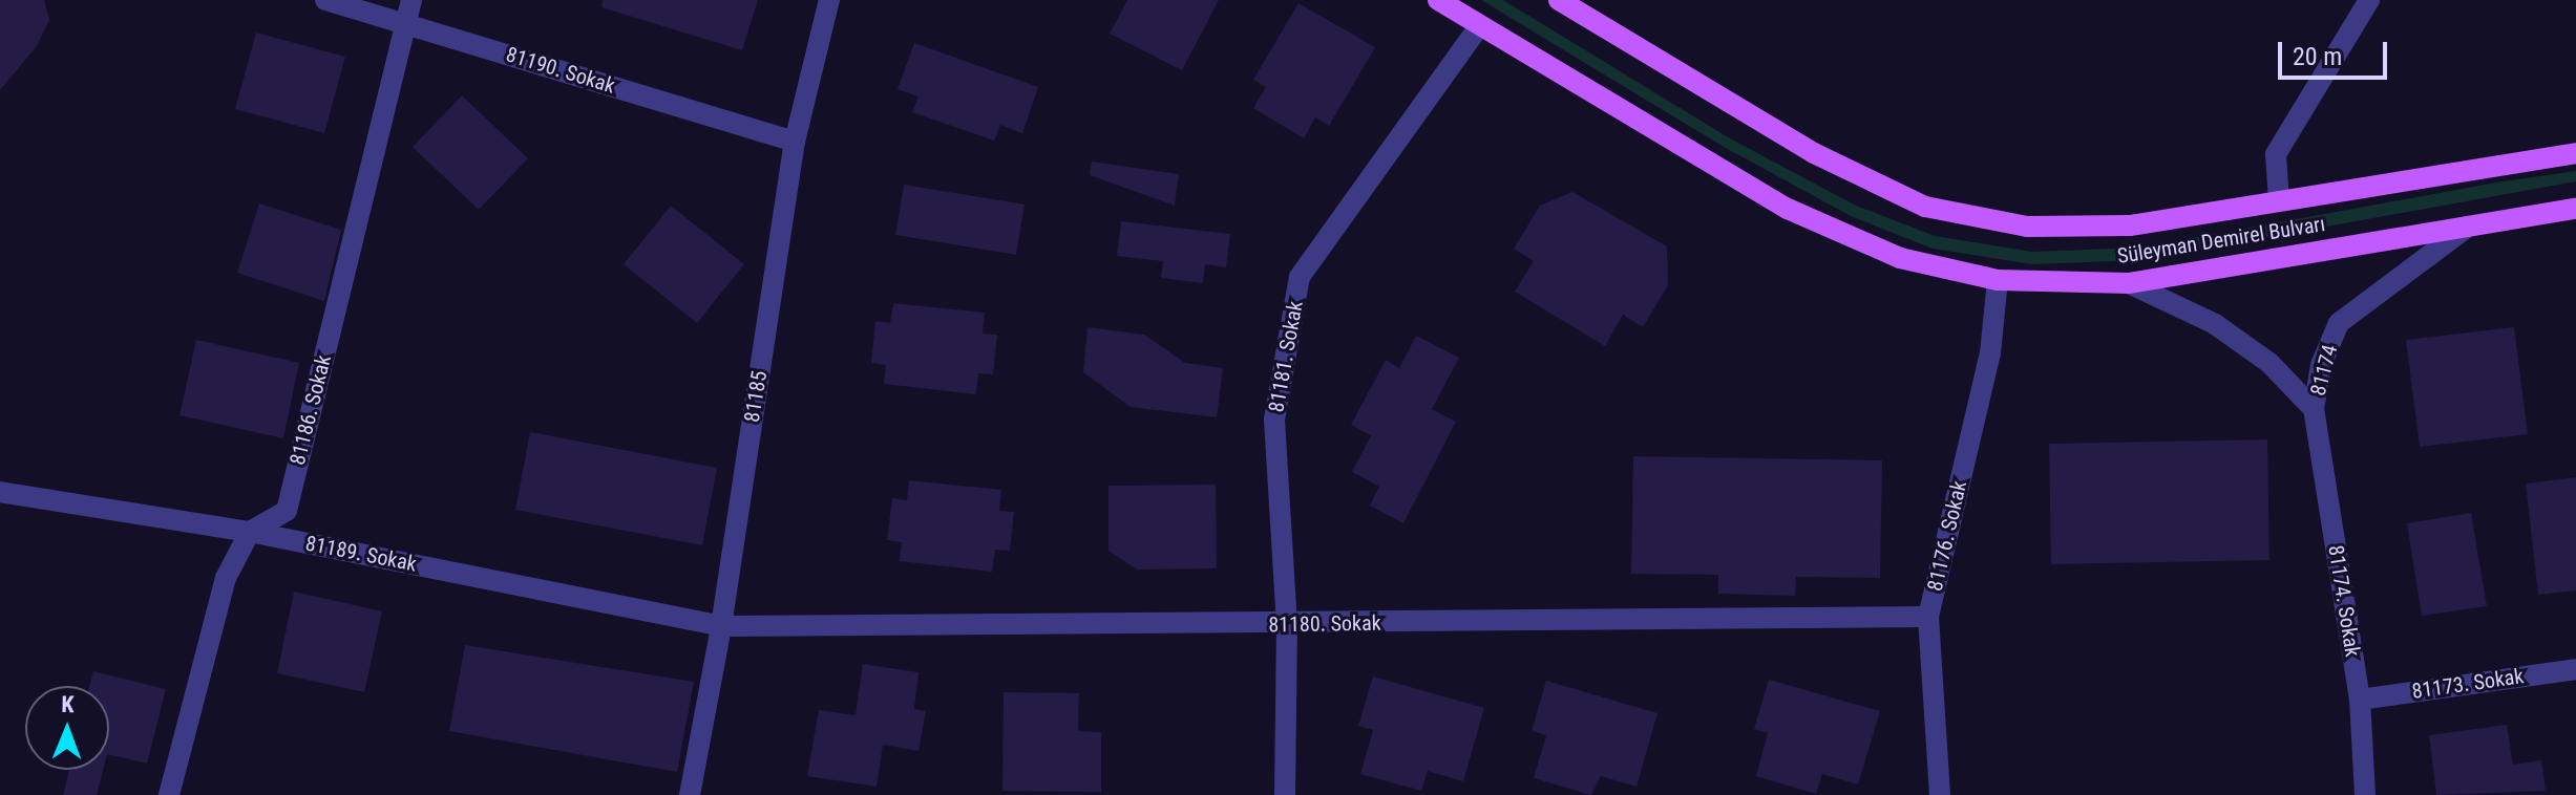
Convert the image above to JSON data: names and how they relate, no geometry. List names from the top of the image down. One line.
{"streets":{"main road":["Süleyman Demirel Bulvarı"],"street":["81190. Sokak","81181. Sokak","81174","81185","81186. Sokak","81176. Sokak","81189. Sokak","81174. Sokak","81180. Sokak","81173. Sokak"]},"crossings":[["81190. Sokak","81185"],["81190. Sokak","81186. Sokak"],["Süleyman Demirel Bulvarı","81181. Sokak"],["Süleyman Demirel Bulvarı","81174"],["Süleyman Demirel Bulvarı","81176. Sokak"],["81181. Sokak","81180. Sokak"],["81174","81174. Sokak"],["81185","81189. Sokak"],["81185","81180. Sokak"],["81186. Sokak","81189. Sokak"],["81176. Sokak","81180. Sokak"],["81189. Sokak","81180. Sokak"],["81174. Sokak","81173. Sokak"]],"scale_bar":"20 m","north":"top"}
